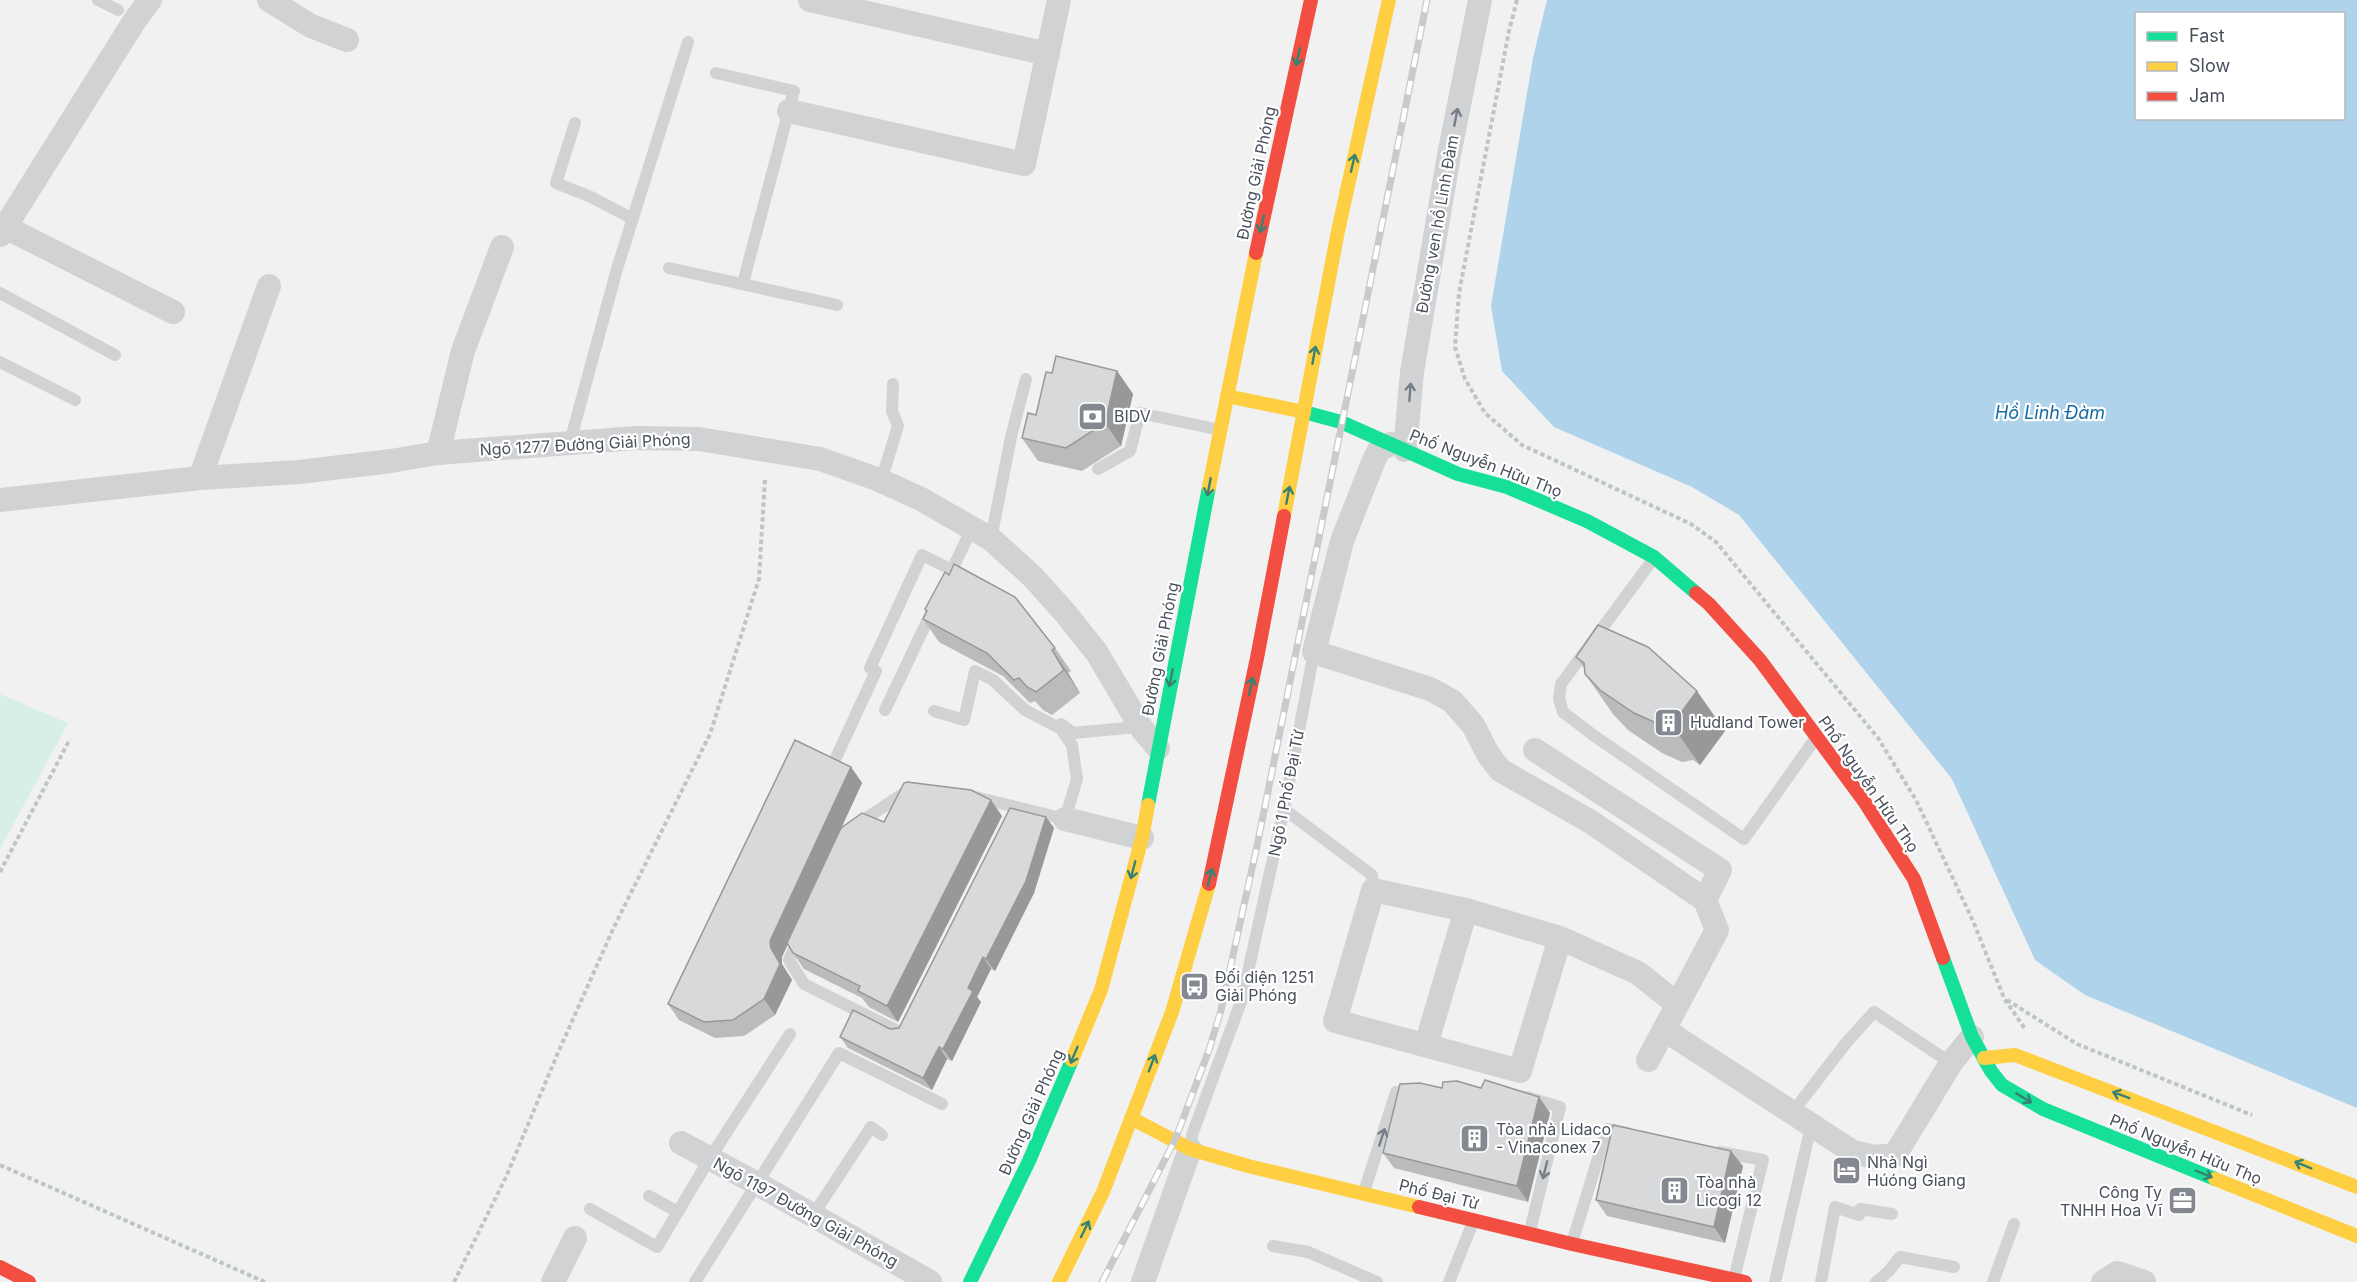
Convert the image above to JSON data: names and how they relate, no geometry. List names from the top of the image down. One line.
{"streets":{"main road":["Đường Giải Phóng","Phố Nguyễn Hữu Thọ","Phố Đại Từ"],"street":["Đường ven hồ Linh Đàm","Ngõ 1277 Đường Giải Phóng","Ngõ 1 Phố Đại Từ","Ngõ 1197 Đường Giải Phóng"]},"crossings":[["Đường Giải Phóng","Ngõ 1277 Đường Giải Phóng"],["Đường Giải Phóng","Phố Nguyễn Hữu Thọ"],["Đường ven hồ Linh Đàm","Phố Nguyễn Hữu Thọ"],["Đường ven hồ Linh Đàm","Ngõ 1 Phố Đại Từ"],["Phố Nguyễn Hữu Thọ","Ngõ 1 Phố Đại Từ"],["Ngõ 1 Phố Đại Từ","Phố Đại Từ"]],"one_way":["Đường ven hồ Linh Đàm"],"water":["Hồ Linh Đàm"],"places":{"bank":["BIDV"],"building":["Hudland Tower","Tòa nhà Lidaco - Vinaconex 7","Tòa nhà Licogi 12"],"bus stop":["Đối diện 1251 Giải Phóng"],"hotel":["Nhà Ngì Húóng Giang"],"office":["Công Ty TNHH Hoa Vĩ"]},"legend":["Fast","Slow","Jam"]}
